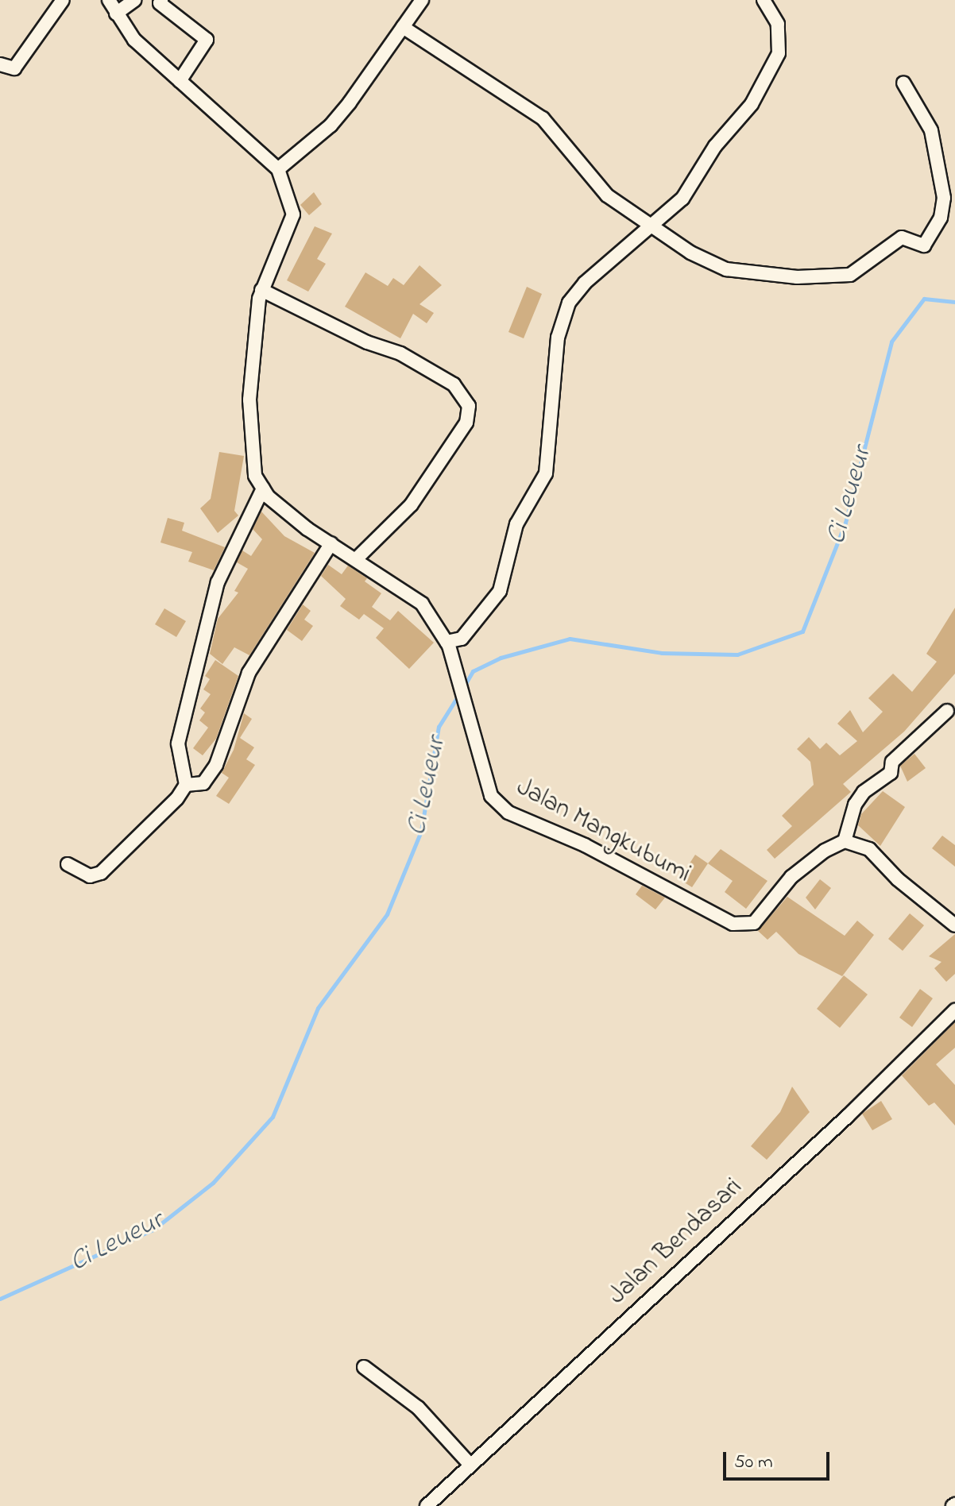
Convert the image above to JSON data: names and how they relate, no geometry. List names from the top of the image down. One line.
{"streets":{"street":["Jalan Mangkubumi","Jalan Bendasari"]},"water":["Ci Leueur"],"scale_bar":"50 m"}
